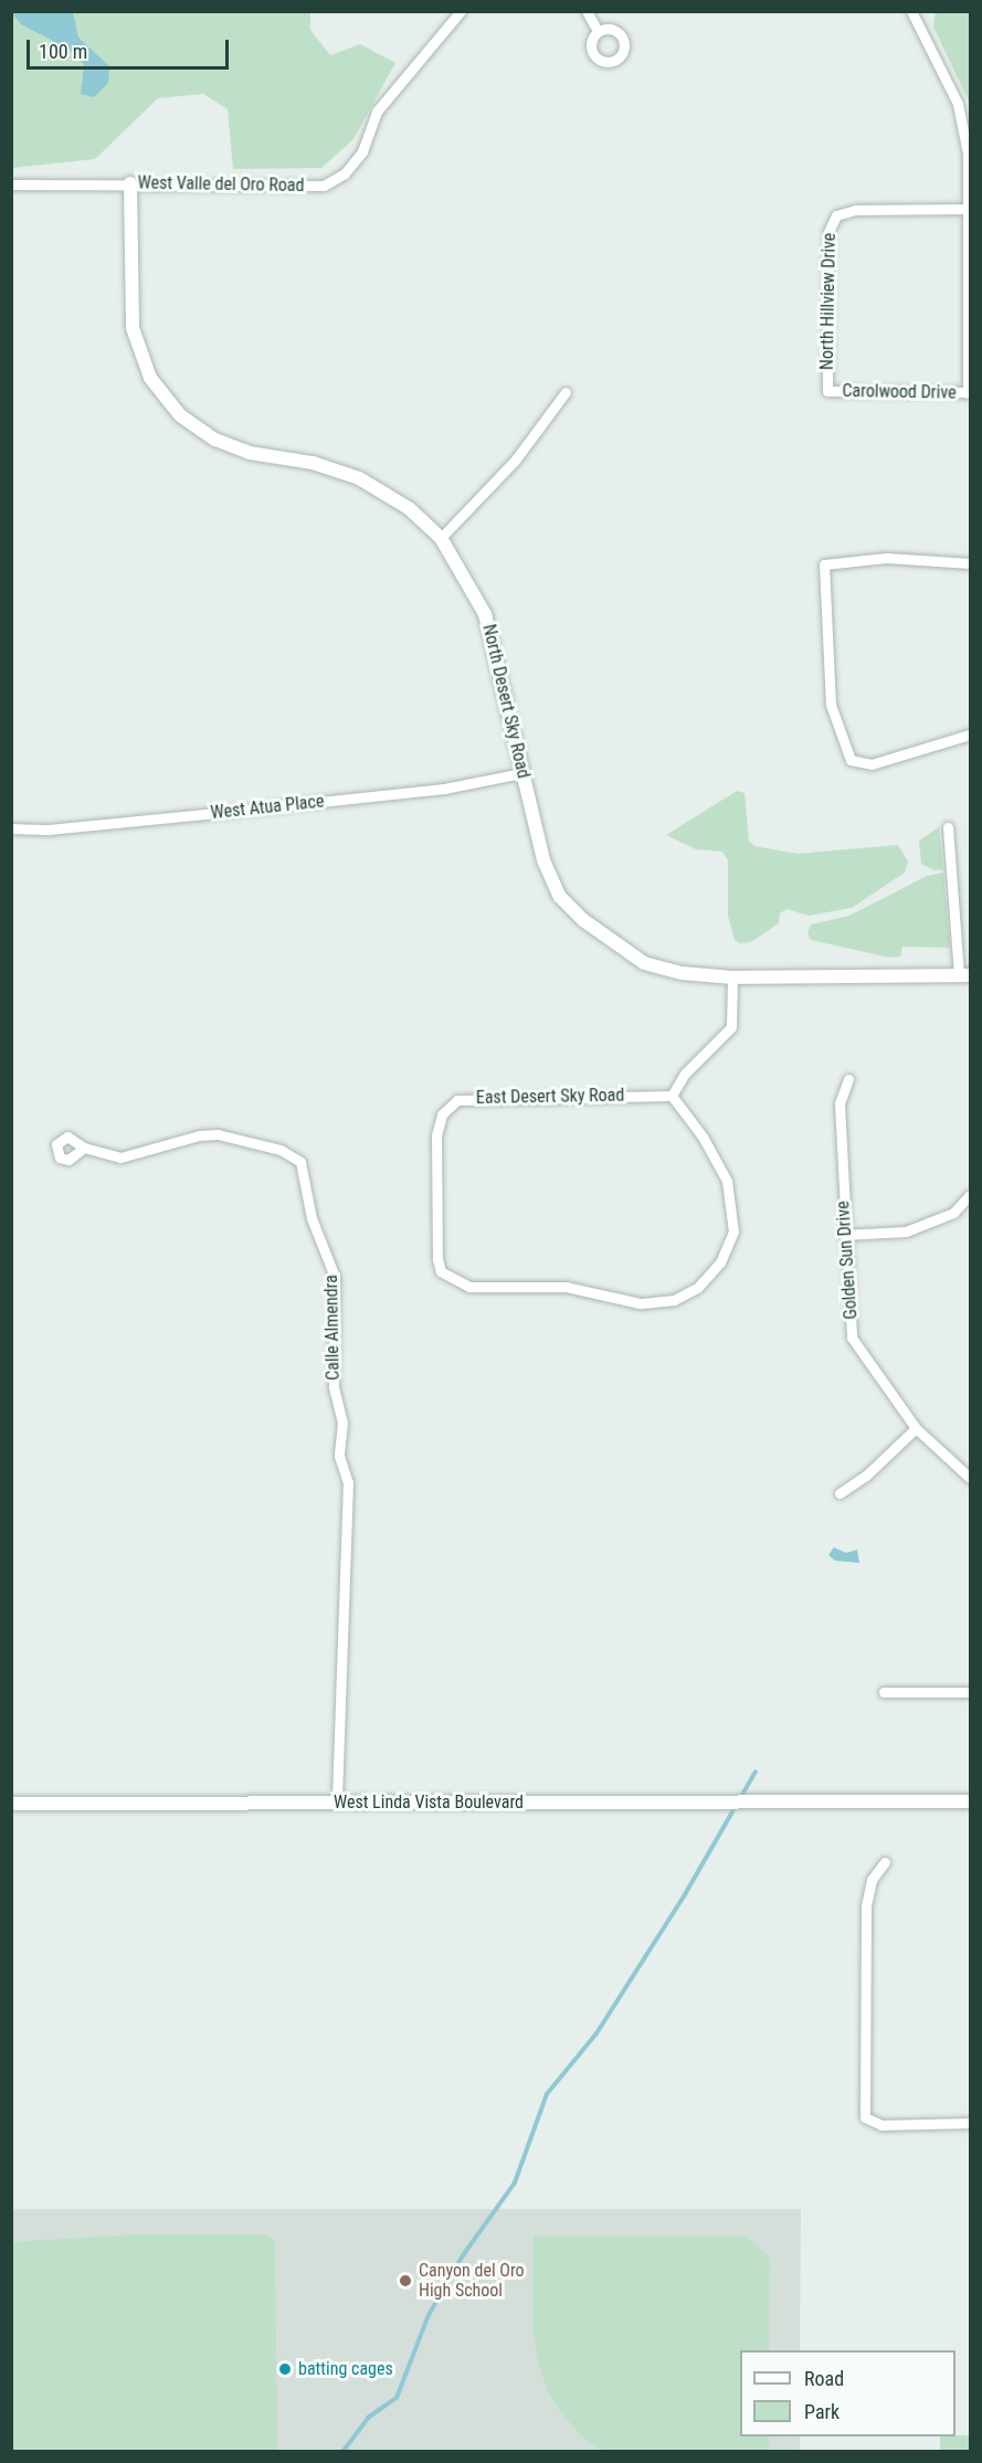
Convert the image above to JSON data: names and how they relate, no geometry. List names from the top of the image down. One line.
{"streets":{"street":["West Valle del Oro Road","North Hillview Drive","Carolwood Drive","North Desert Sky Road","West Atua Place","East Desert Sky Road","Golden Sun Drive","Calle Almendra","West Linda Vista Boulevard"]},"crossings":[["West Valle del Oro Road","North Desert Sky Road"],["North Hillview Drive","Carolwood Drive"],["North Desert Sky Road","West Atua Place"],["Calle Almendra","West Linda Vista Boulevard"]],"places":["Canyon del Oro High School","batting cages"],"legend":["Road","Park"],"scale_bar":"100 m"}
